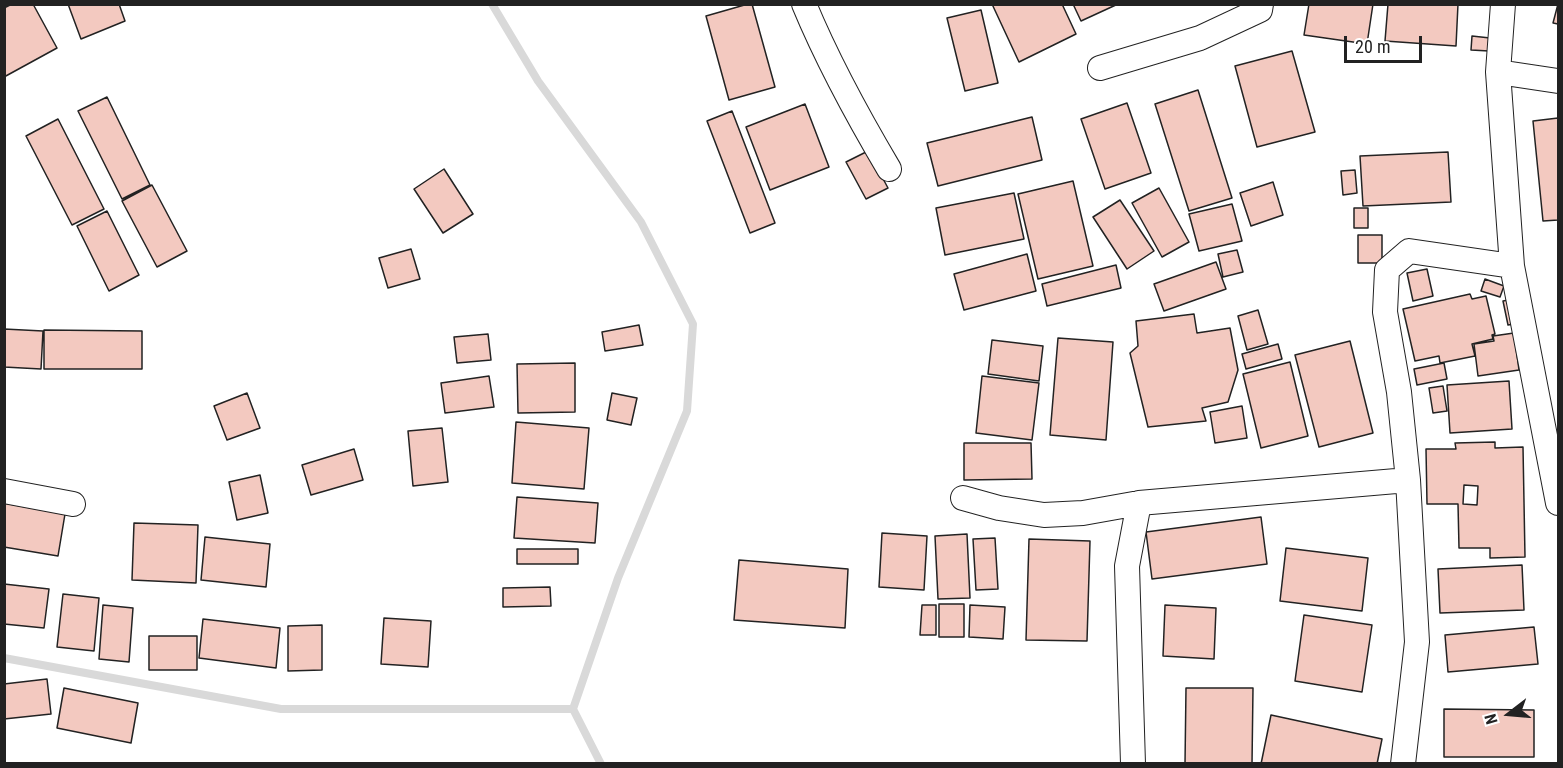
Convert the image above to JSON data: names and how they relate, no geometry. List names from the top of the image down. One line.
{"scale_bar":"20 m","north":"left"}
